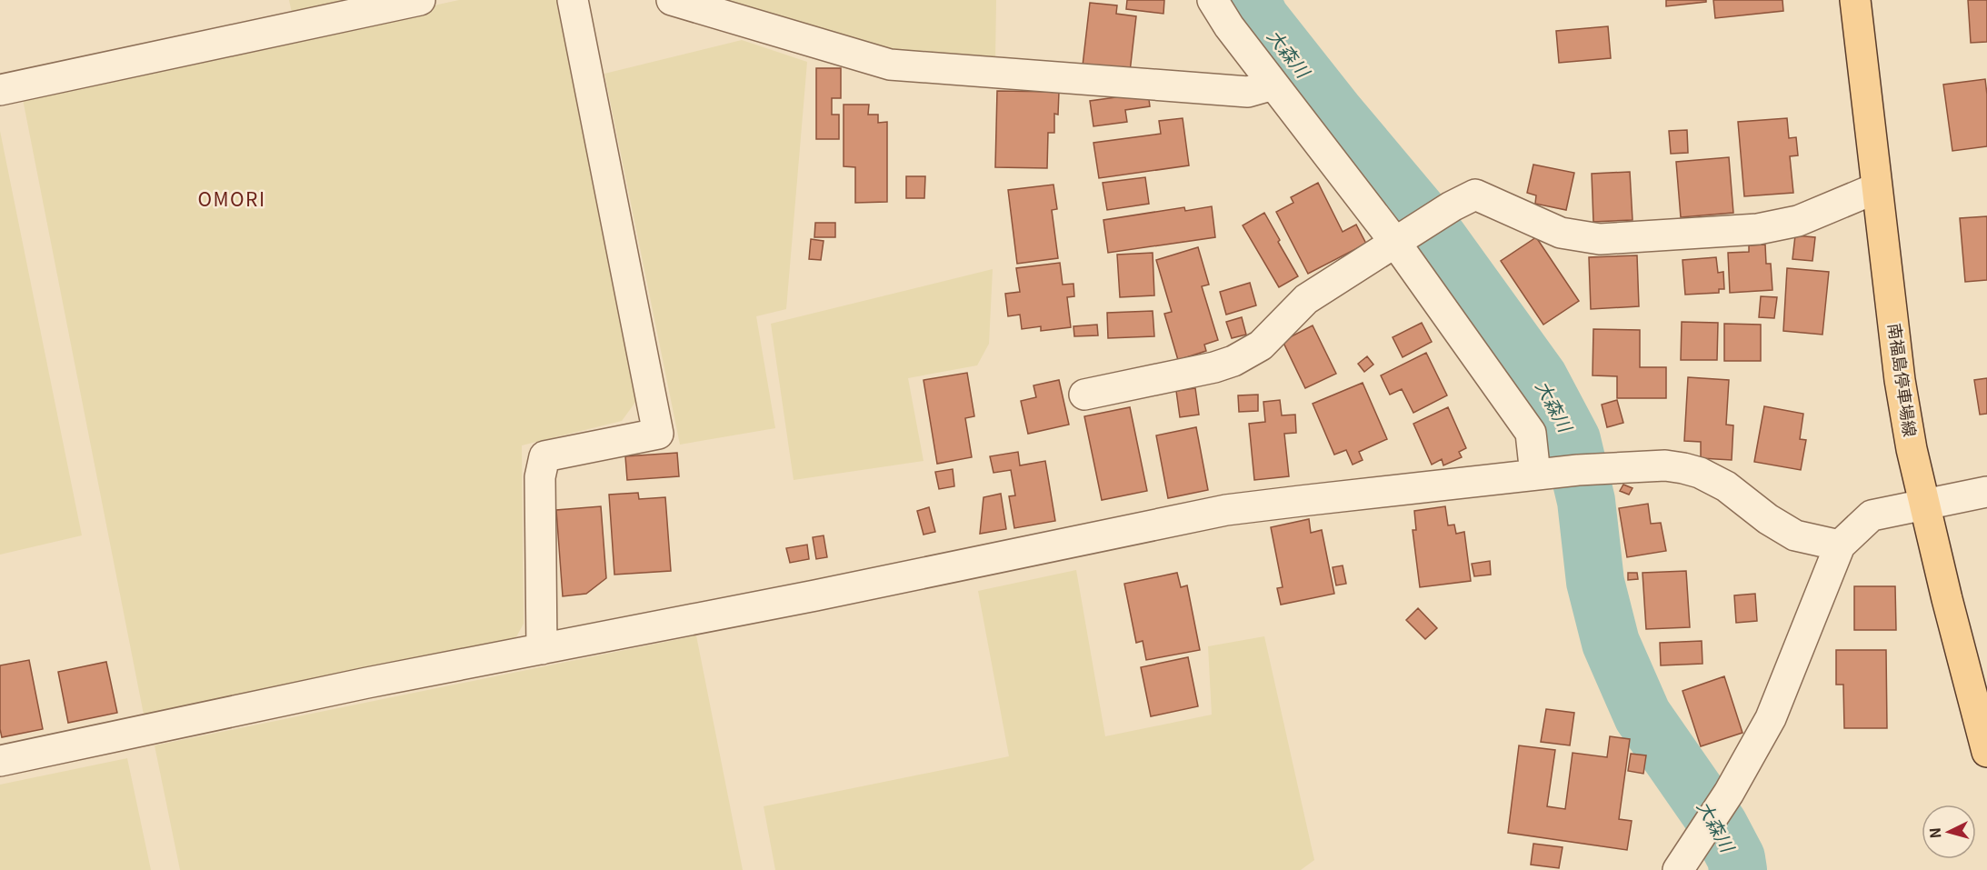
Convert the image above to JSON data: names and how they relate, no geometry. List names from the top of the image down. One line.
{"streets":{"main road":["南福島停車場線"]},"districts":["OMORI"],"water":["大森川"],"north":"left"}
